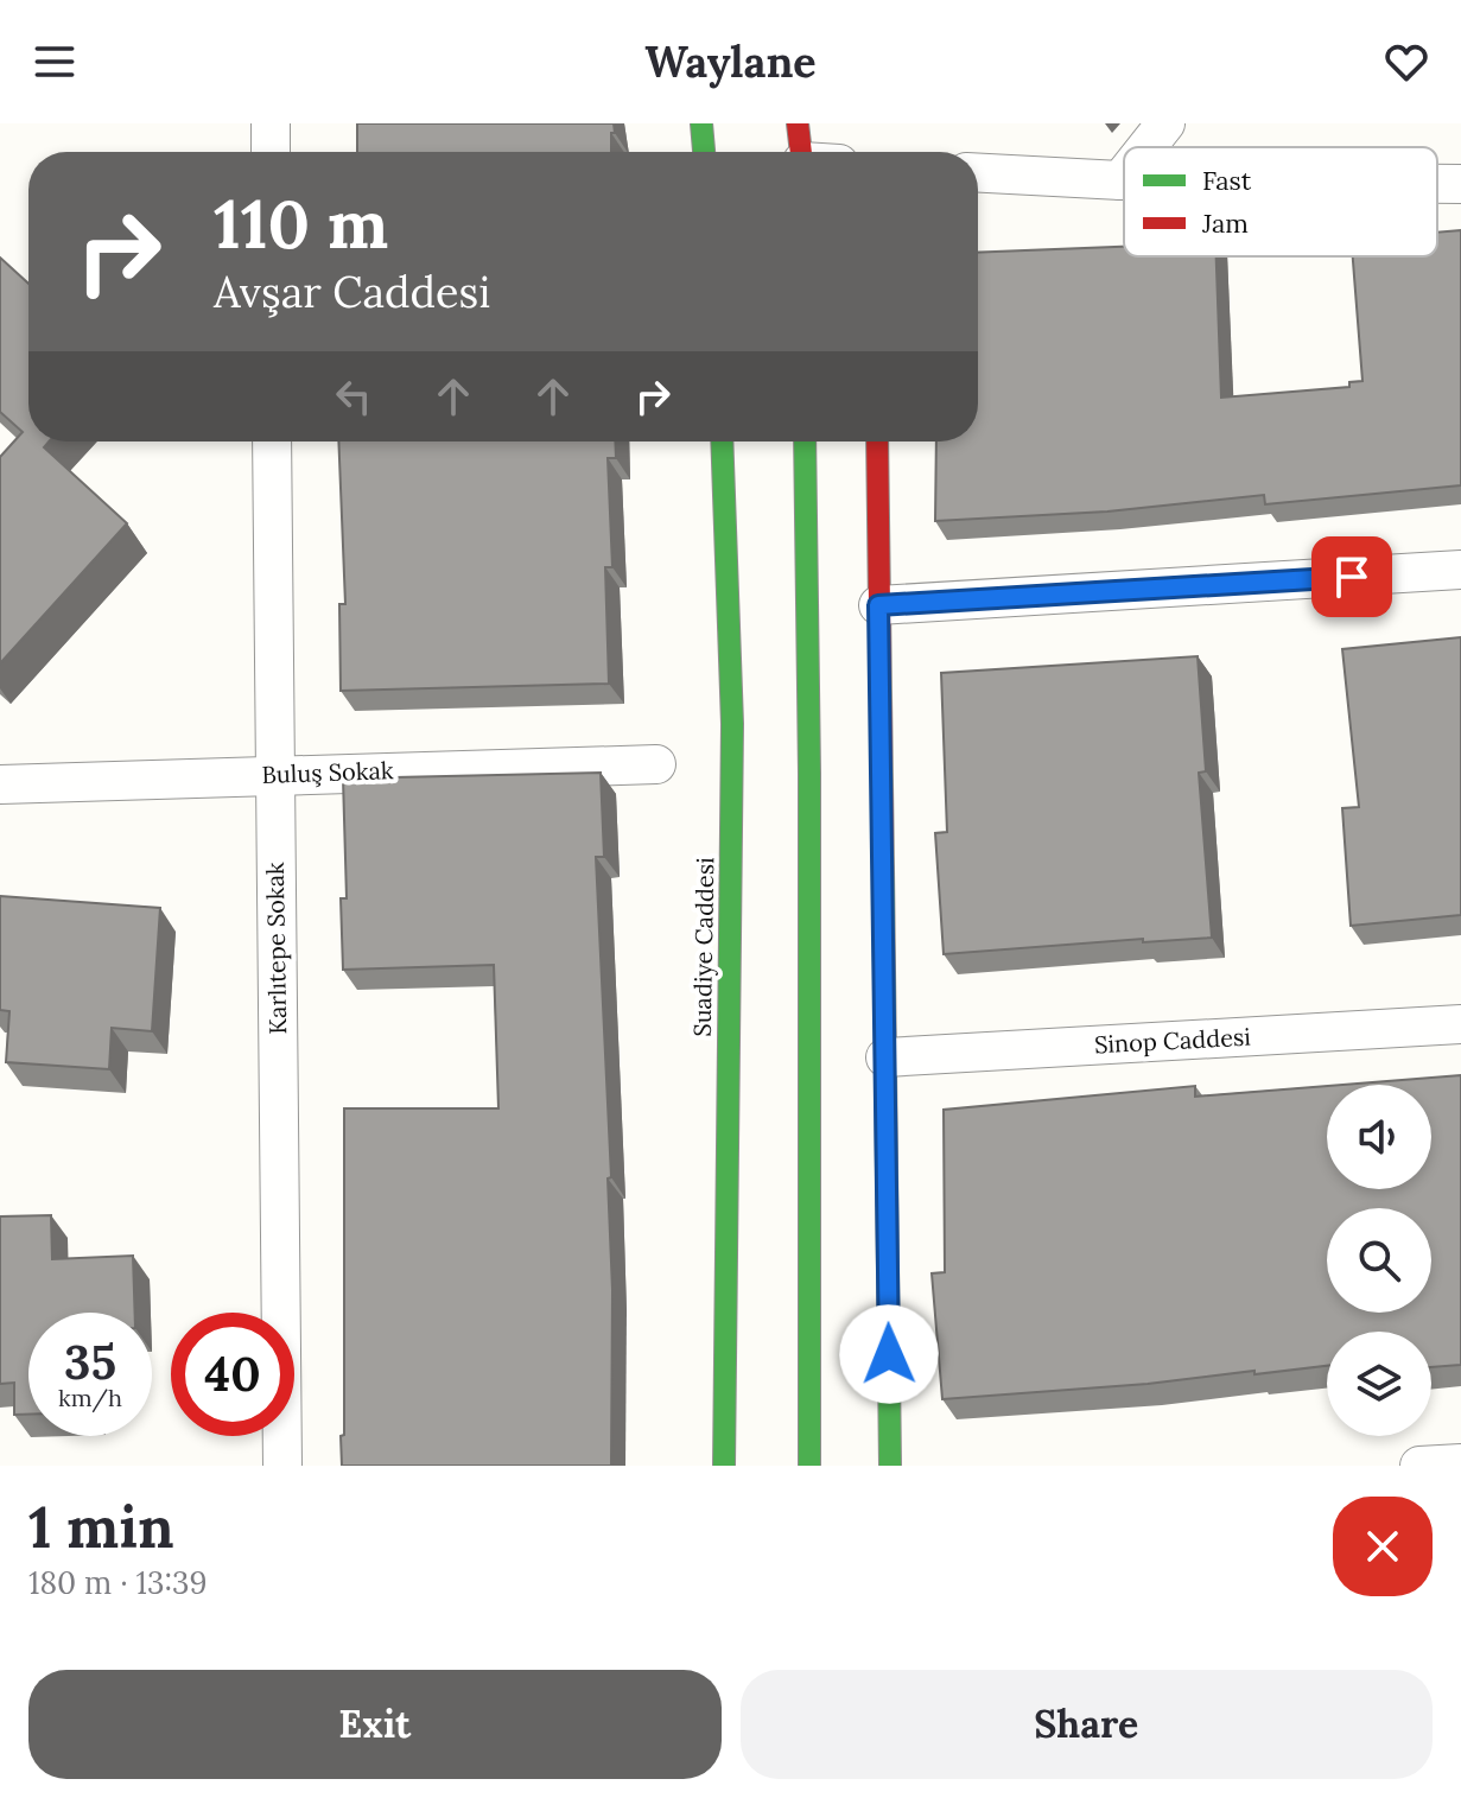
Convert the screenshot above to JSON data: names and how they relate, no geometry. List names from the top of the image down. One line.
{"streets":{"main road":["Suadiye Caddesi"],"street":["Buluş Sokak","Karlıtepe Sokak","Sinop Caddesi"]},"crossings":[["Buluş Sokak","Karlıtepe Sokak"]],"legend":["Fast","Jam"],"page":{"header":"Waylane","turn":["110 m","Avşar Caddesi"],"speed":"35 km/h","limit":"40","heading":["1 min","180 m · 13:39"],"buttons":["Exit","Share"]}}
